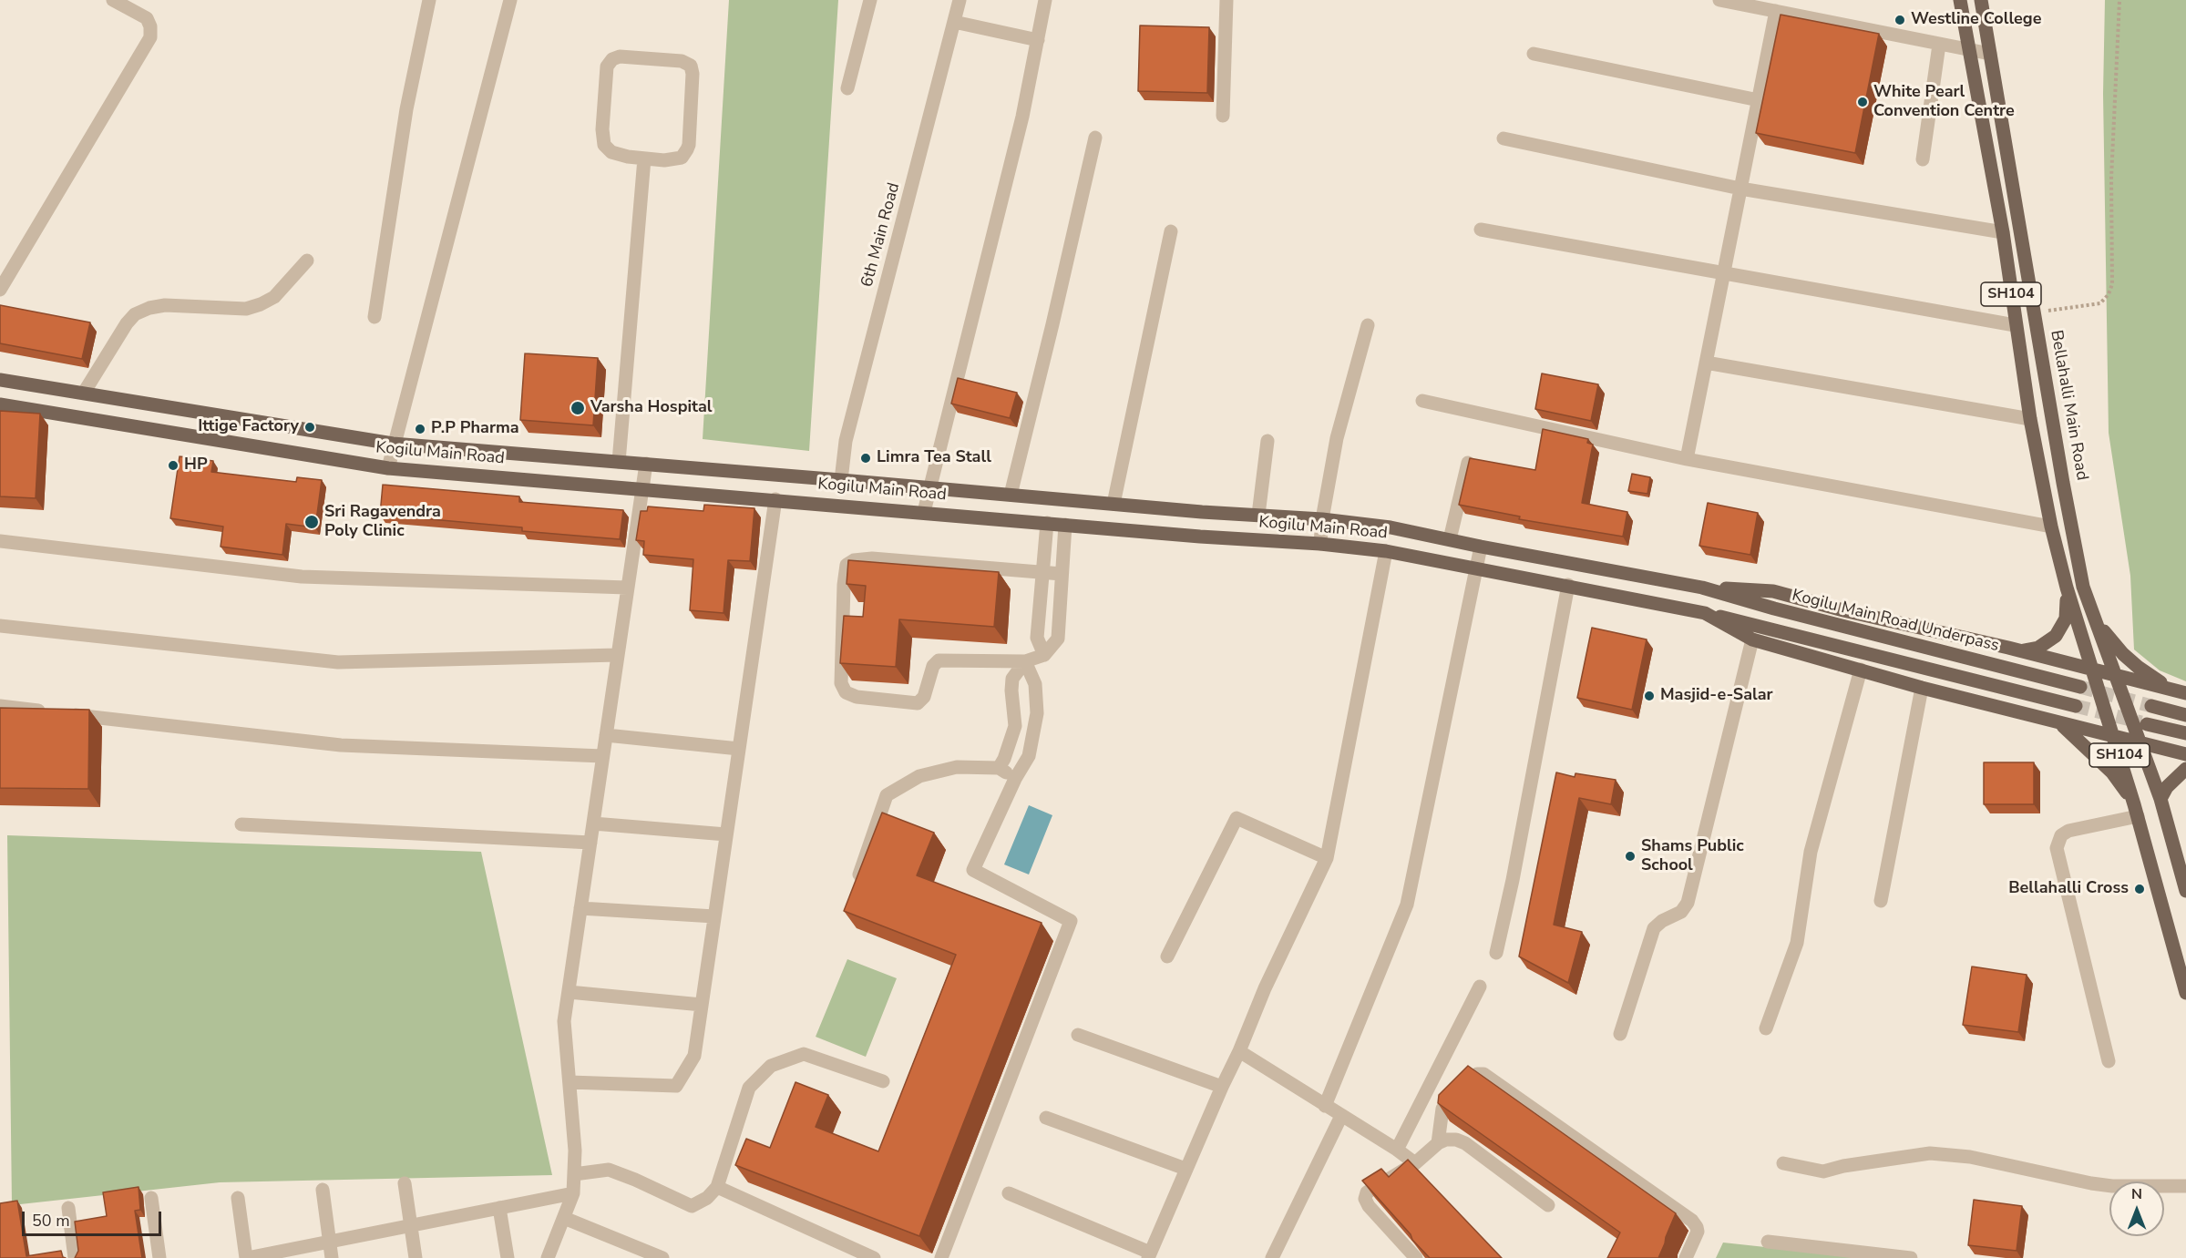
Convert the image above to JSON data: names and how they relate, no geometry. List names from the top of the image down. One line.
{"streets":{"main road":["SH104","Bellahalli Main Road","Kogilu Main Road","Kogilu Main Road Underpass"],"street":["6th Main Road"]},"crossings":[["6th Main Road","Kogilu Main Road"],["SH104","Bellahalli Main Road"],["SH104","Kogilu Main Road"],["Bellahalli Main Road","Kogilu Main Road"],["Kogilu Main Road","Kogilu Main Road Underpass"]],"places":["Westline College","White Pearl Convention Centre","Varsha Hospital","Ittige Factory","P.P Pharma","Limra Tea Stall","HP","Sri Ragavendra Poly Clinic","Masjid-e-Salar","Shams Public School","Bellahalli Cross"],"scale_bar":"50 m","north":"top"}
